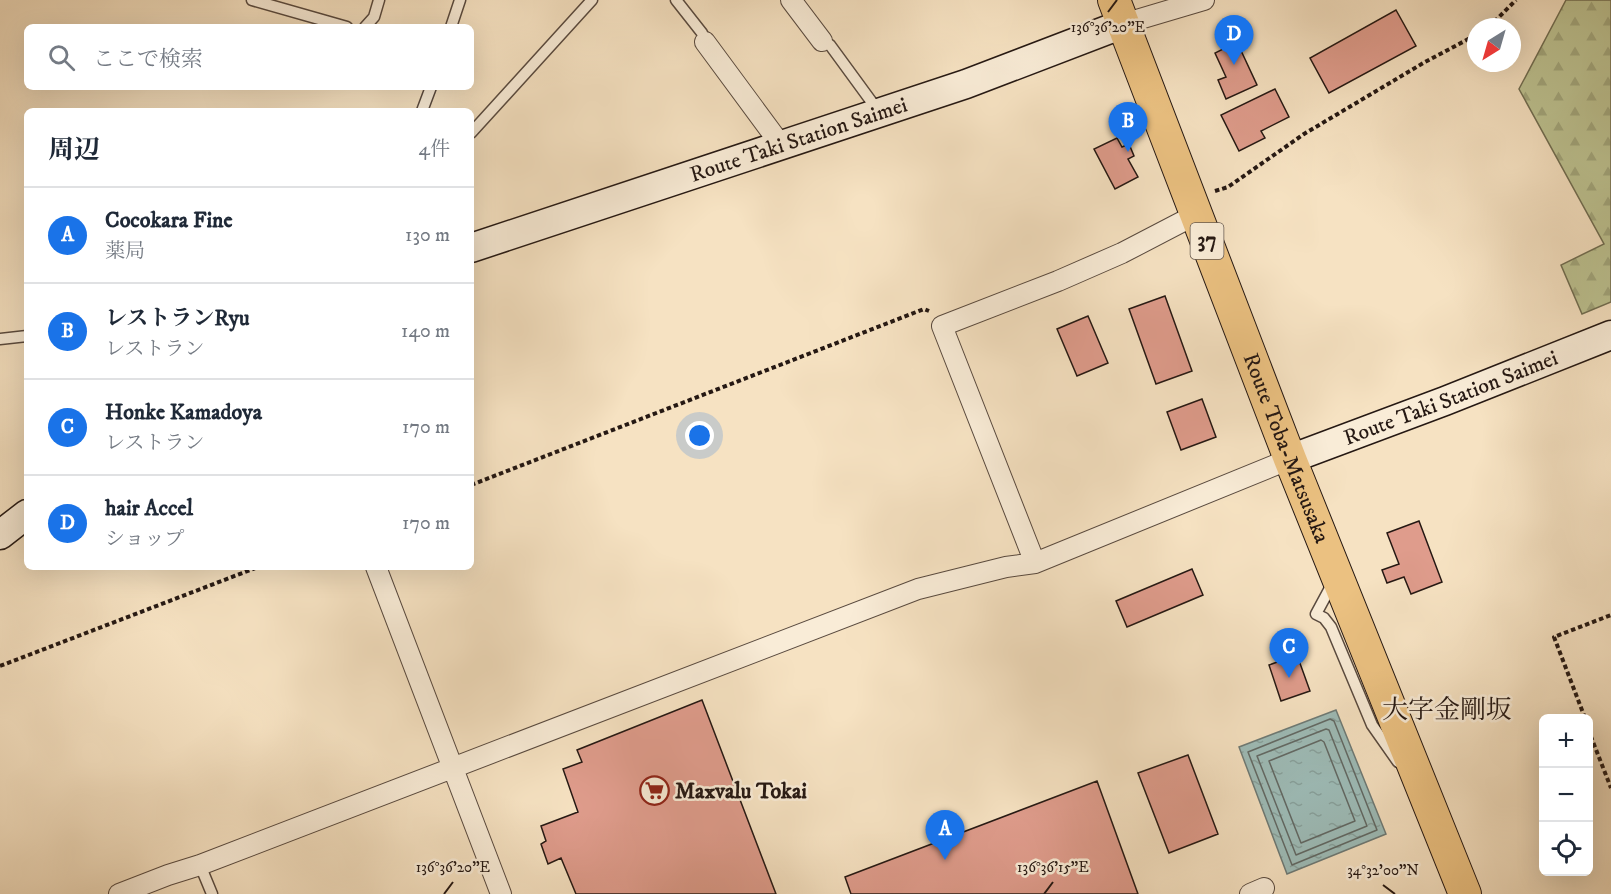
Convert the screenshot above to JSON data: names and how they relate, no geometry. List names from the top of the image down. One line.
{"streets":{"main road":["Route Taki Station Saimei","37","Route Toba-Matsusaka"]},"crossings":[["Route Taki Station Saimei","Route Toba-Matsusaka"]],"districts":["大字金剛坂"],"places":{"supermarket":["Maxvalu Tokai"]},"north":"bottom left","page":{"pins":["D","B","C","A"],"search":"ここで検索","heading":["周辺","4件"],"list":[{"mark":"A","name":"Cocokara Fine","note":"薬局","value":"130 m"},{"mark":"B","name":"レストランRyu","note":"レストラン","value":"140 m"},{"mark":"C","name":"Honke Kamadoya","note":"レストラン","value":"170 m"},{"mark":"D","name":"hair Accel","note":"ショップ","value":"170 m"}],"map_buttons":["+","−"]},"coordinates":["136°36'20\"E","136°36'15\"E","34°32'00\"N"]}
